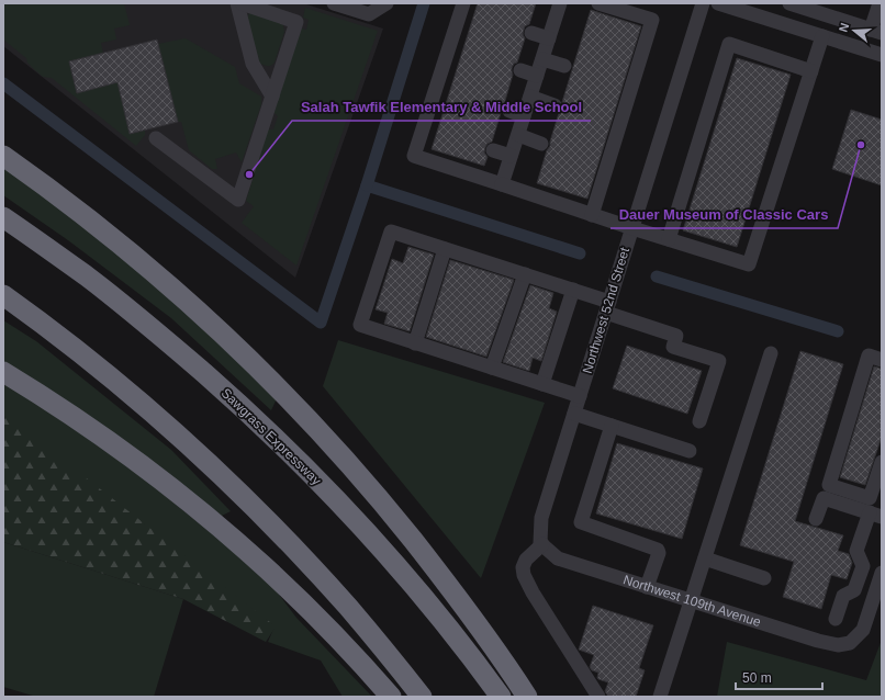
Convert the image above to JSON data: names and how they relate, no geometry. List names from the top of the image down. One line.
{"streets":{"highway":["Sawgrass Expressway"],"street":["Northwest 52nd Street","Northwest 109th Avenue"]},"crossings":[["Northwest 52nd Street","Northwest 109th Avenue"]],"places":["Dauer Museum of Classic Cars","Salah Tawfik Elementary & Middle School"],"scale_bar":"50 m","north":"left"}
